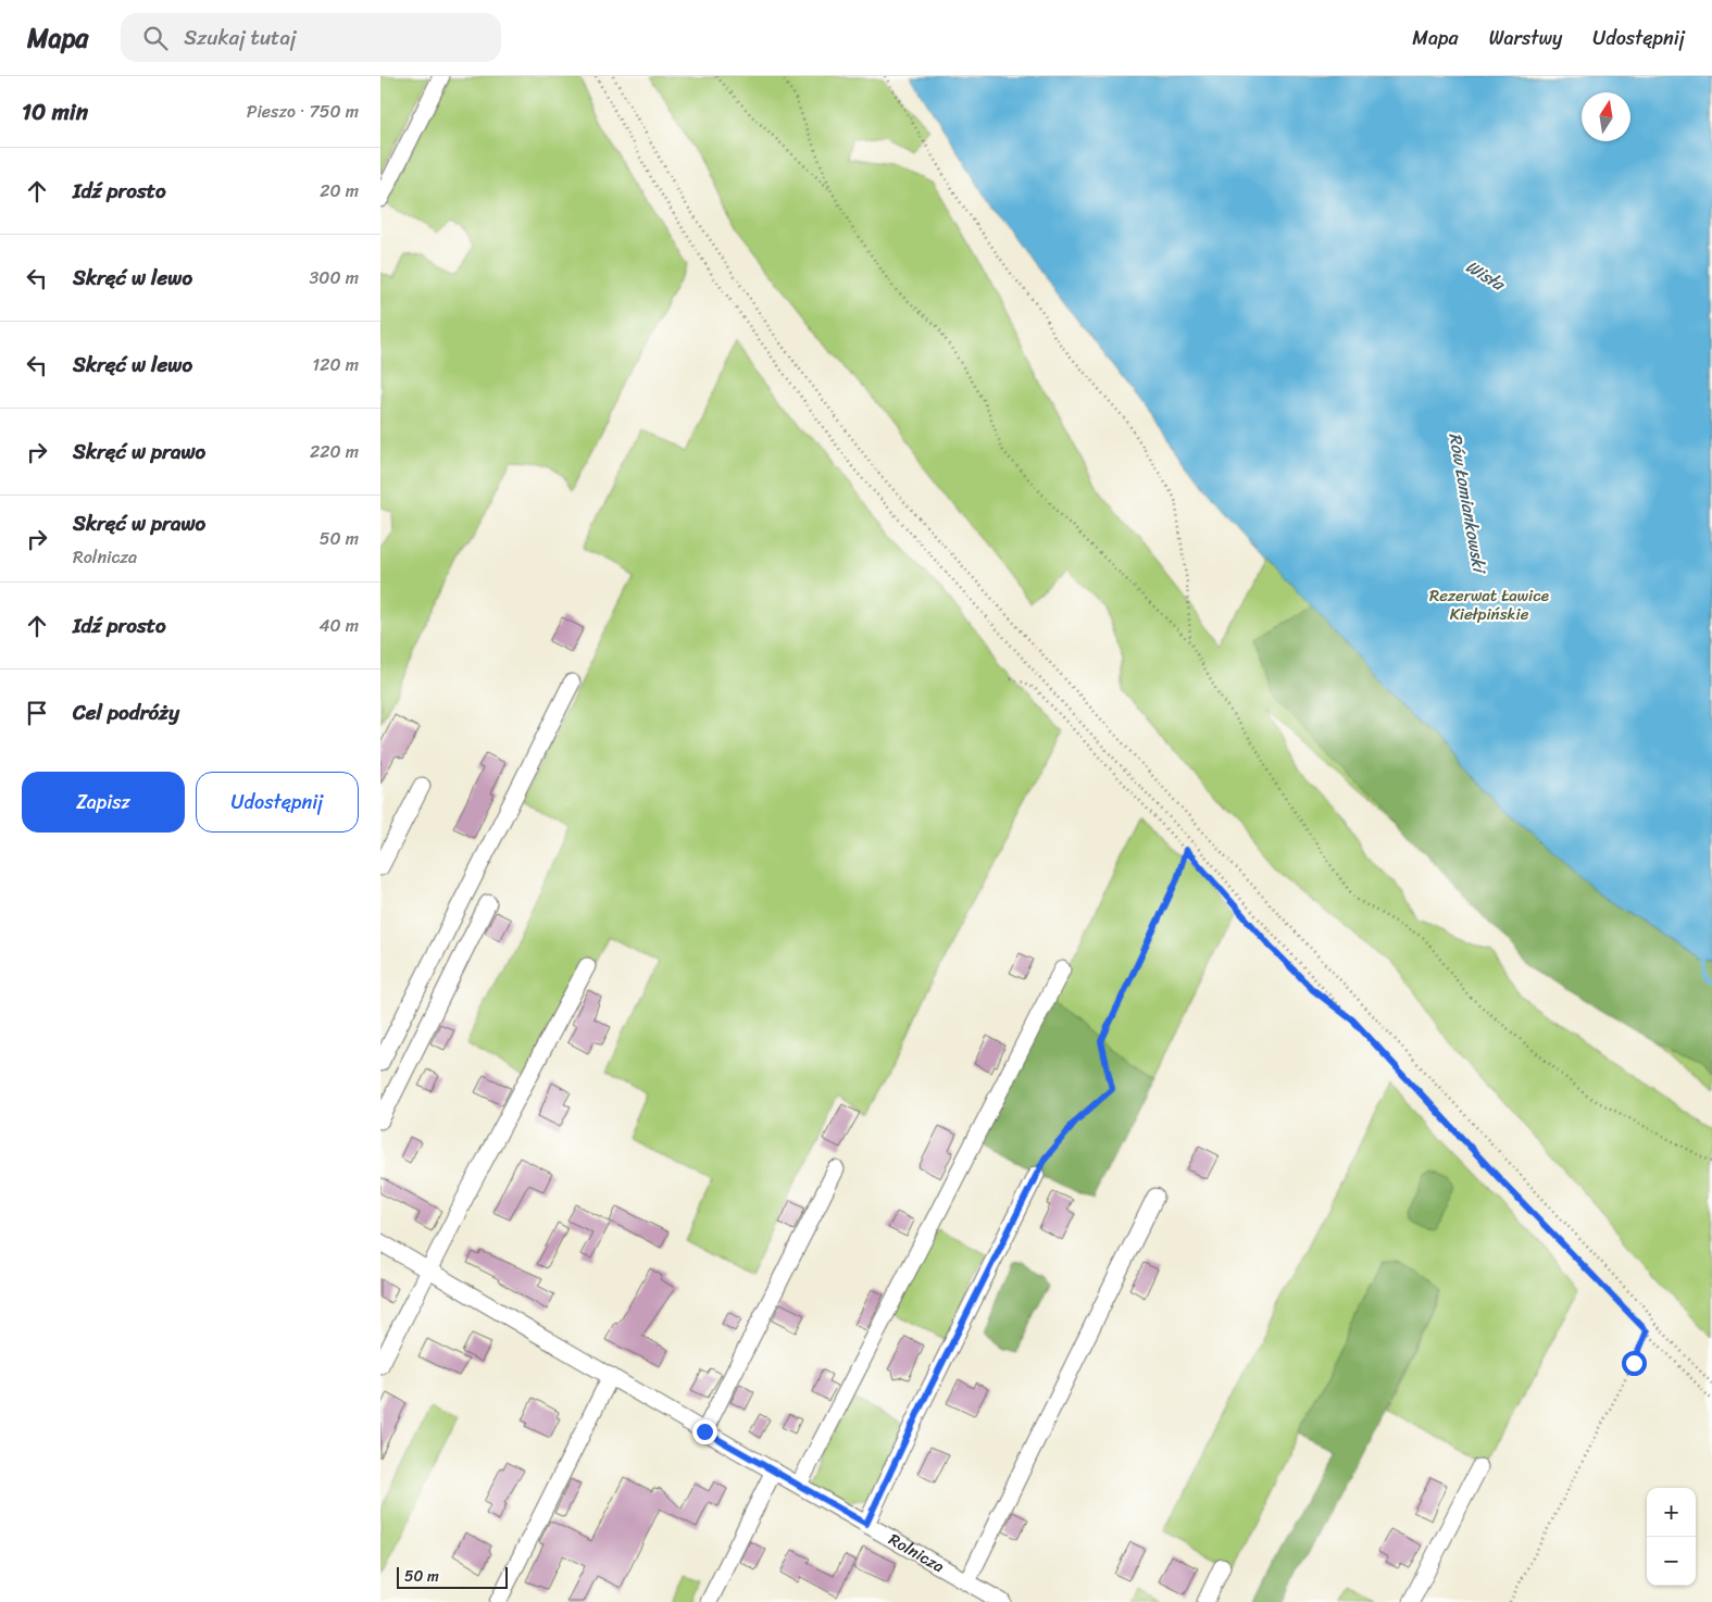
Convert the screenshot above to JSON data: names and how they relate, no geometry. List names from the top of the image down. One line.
{"streets":{"street":["Rolnicza"]},"water":["Wisła","Rów Łomiankowski"],"parks":["Rezerwat Ławice Kiełpińskie"],"scale_bar":"50 m","north":"top","page":{"header":"Mapa","search":"Szukaj tutaj","nav":["Mapa","Warstwy","Udostępnij"],"heading":["10 min","Pieszo · 750 m"],"list":[["Idź prosto","20 m"],["Skręć w lewo","300 m"],["Skręć w lewo","120 m"],["Skręć w prawo","220 m"],["Skręć w prawo","Rolnicza","50 m"],["Idź prosto","40 m"],"Cel podróży"],"buttons":["Zapisz","Udostępnij"],"map_buttons":["+","−"],"scale":"50 m"}}
